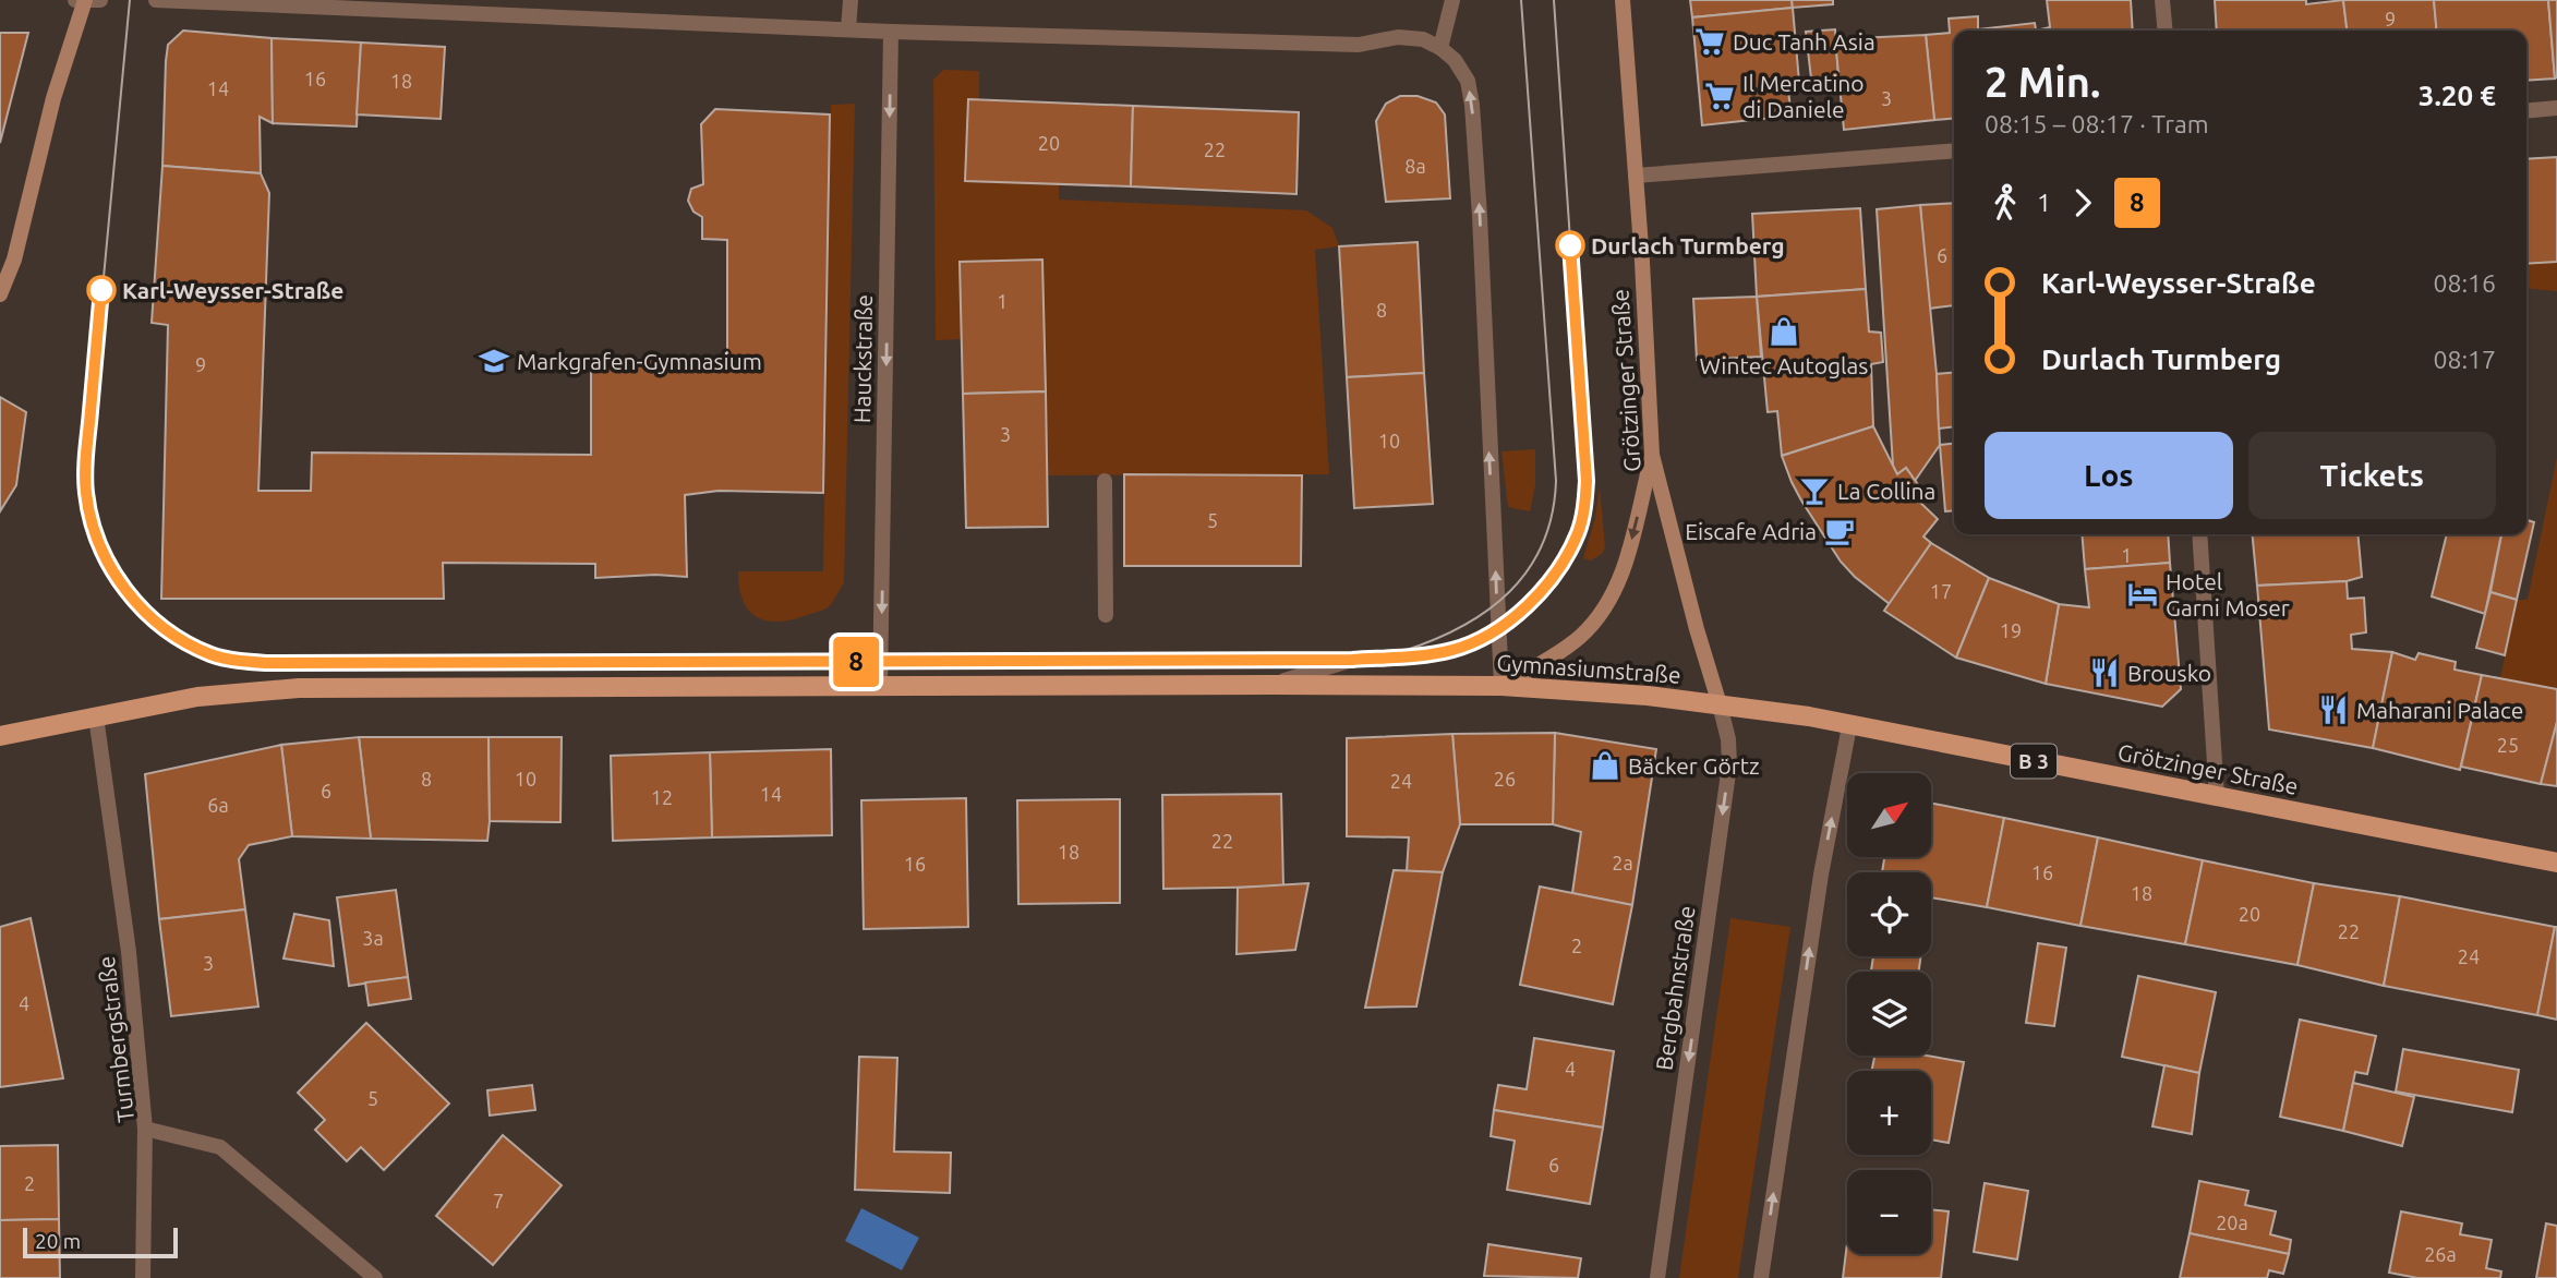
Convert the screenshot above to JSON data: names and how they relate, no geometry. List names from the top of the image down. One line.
{"streets":{"main road":["Grötzinger Straße","Gymnasiumstraße","B 3"],"street":["Hauckstraße","Bergbahnstraße","Turmbergstraße"]},"crossings":[["Hauckstraße","Gymnasiumstraße"],["Grötzinger Straße","Gymnasiumstraße"],["Grötzinger Straße","Bergbahnstraße"],["Gymnasiumstraße","Bergbahnstraße"],["Gymnasiumstraße","Turmbergstraße"]],"one_way":["Hauckstraße"],"places":{"supermarket":["Duc Tanh Asia","Il Mercatino di Daniele"],"other":["Durlach Turmberg","Karl-Weysser-Straße"],"shop":["Wintec Autoglas","Bäcker Görtz"],"school or university":["Markgrafen-Gymnasium"],"bar":["La Collina"],"cafe":["Eiscafe Adria"],"hotel":["Hotel Garni Moser"],"restaurant":["Brousko","Maharani Palace"]},"lines":["tram line 8"],"house_numbers":["9","16","18","14","3","20","22","8a","6","1","8","9","3","10","5","1","17","19","25","8","10","26","24","6","14","12","6a","22","18","2a","16","16","18","20","22","3a","2","24","3","4","4","5","6","2","7","20a","26a"],"scale_bar":"20 m","north":"top right","page":{"on_map":"8","heading":["2 Min.","08:15 – 08:17 · Tram","3.20 €"],"legs":["1","8"],"list":[{"name":"Karl-Weysser-Straße","value":"08:16"},{"name":"Durlach Turmberg","value":"08:17"}],"buttons":["Los","Tickets"],"map_buttons":["+","−"],"scale":"20 m"}}
